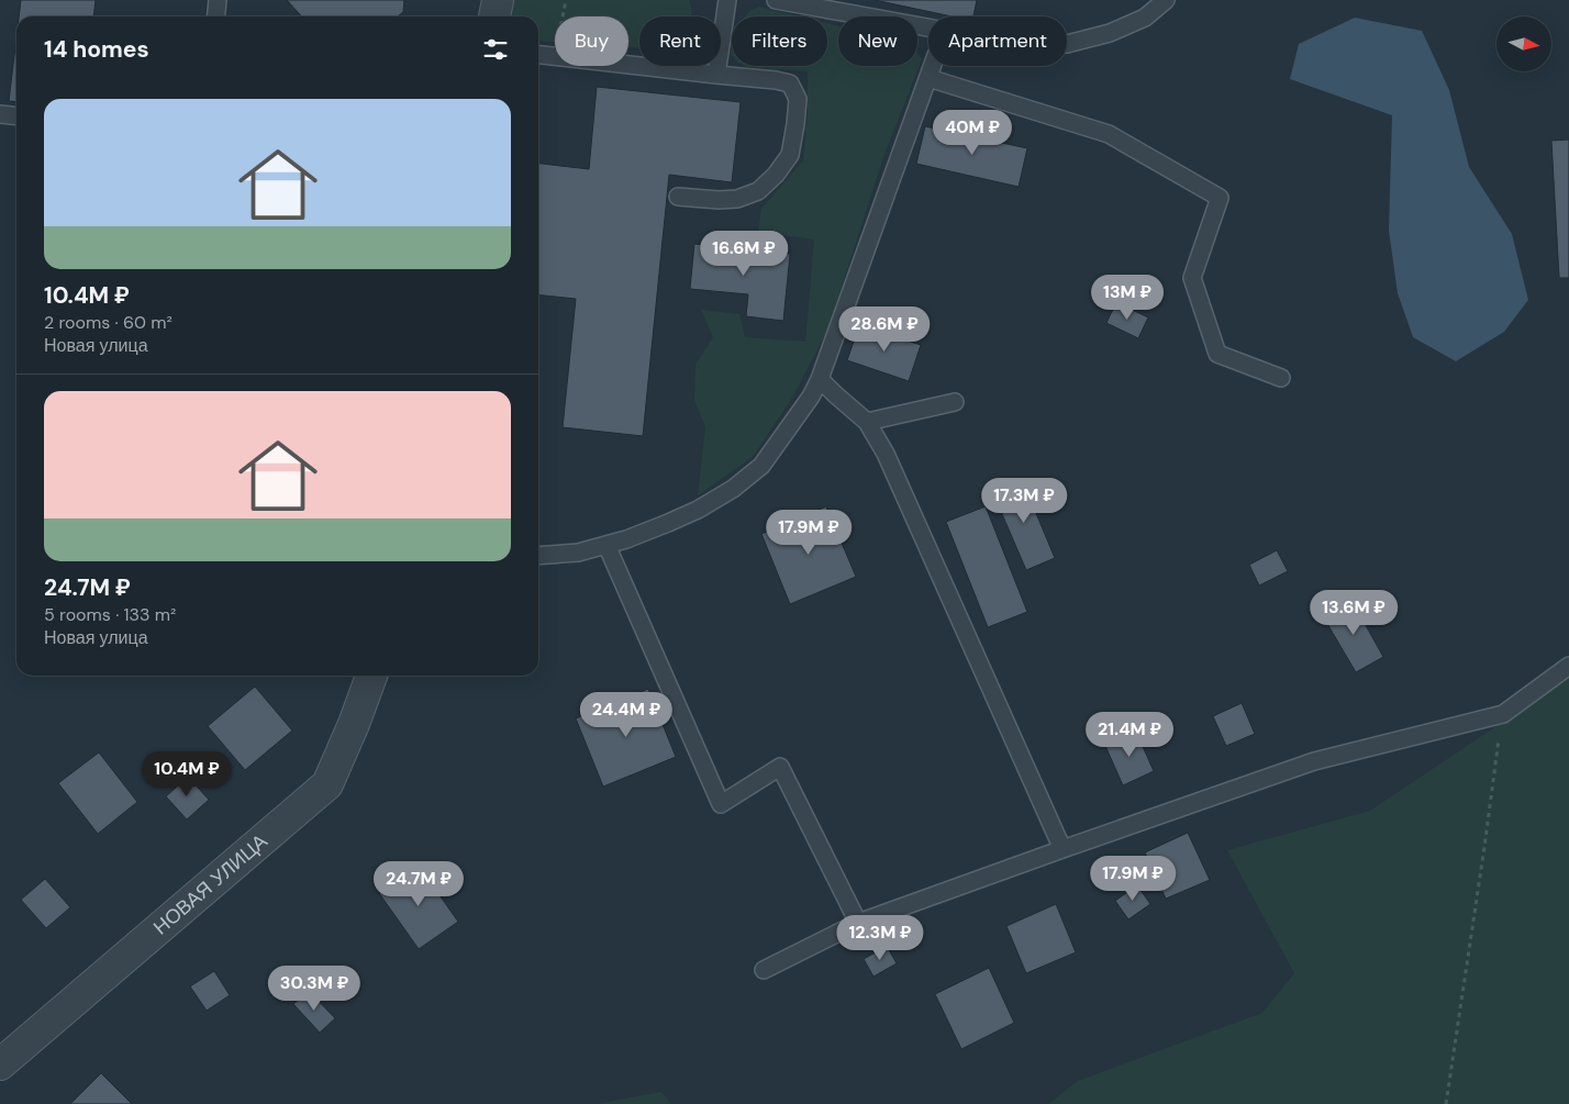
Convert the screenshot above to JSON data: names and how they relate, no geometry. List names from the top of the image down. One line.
{"streets":{"street":["НОВАЯ УЛИЦА"]},"north":"right","page":{"chip":["Buy","Rent","Filters","New","Apartment"],"heading":"14 homes","list":[{"name":"10.4M ₽","note":"2 rooms · 60 m² · Новая улица"},{"name":"24.7M ₽","note":"5 rooms · 133 m² · Новая улица"}],"price":["40M ₽","16.6M ₽","13M ₽","28.6M ₽","17.3M ₽","17.9M ₽","13.6M ₽","24.4M ₽","21.4M ₽","10.4M ₽","17.9M ₽","24.7M ₽","12.3M ₽","30.3M ₽"]}}
